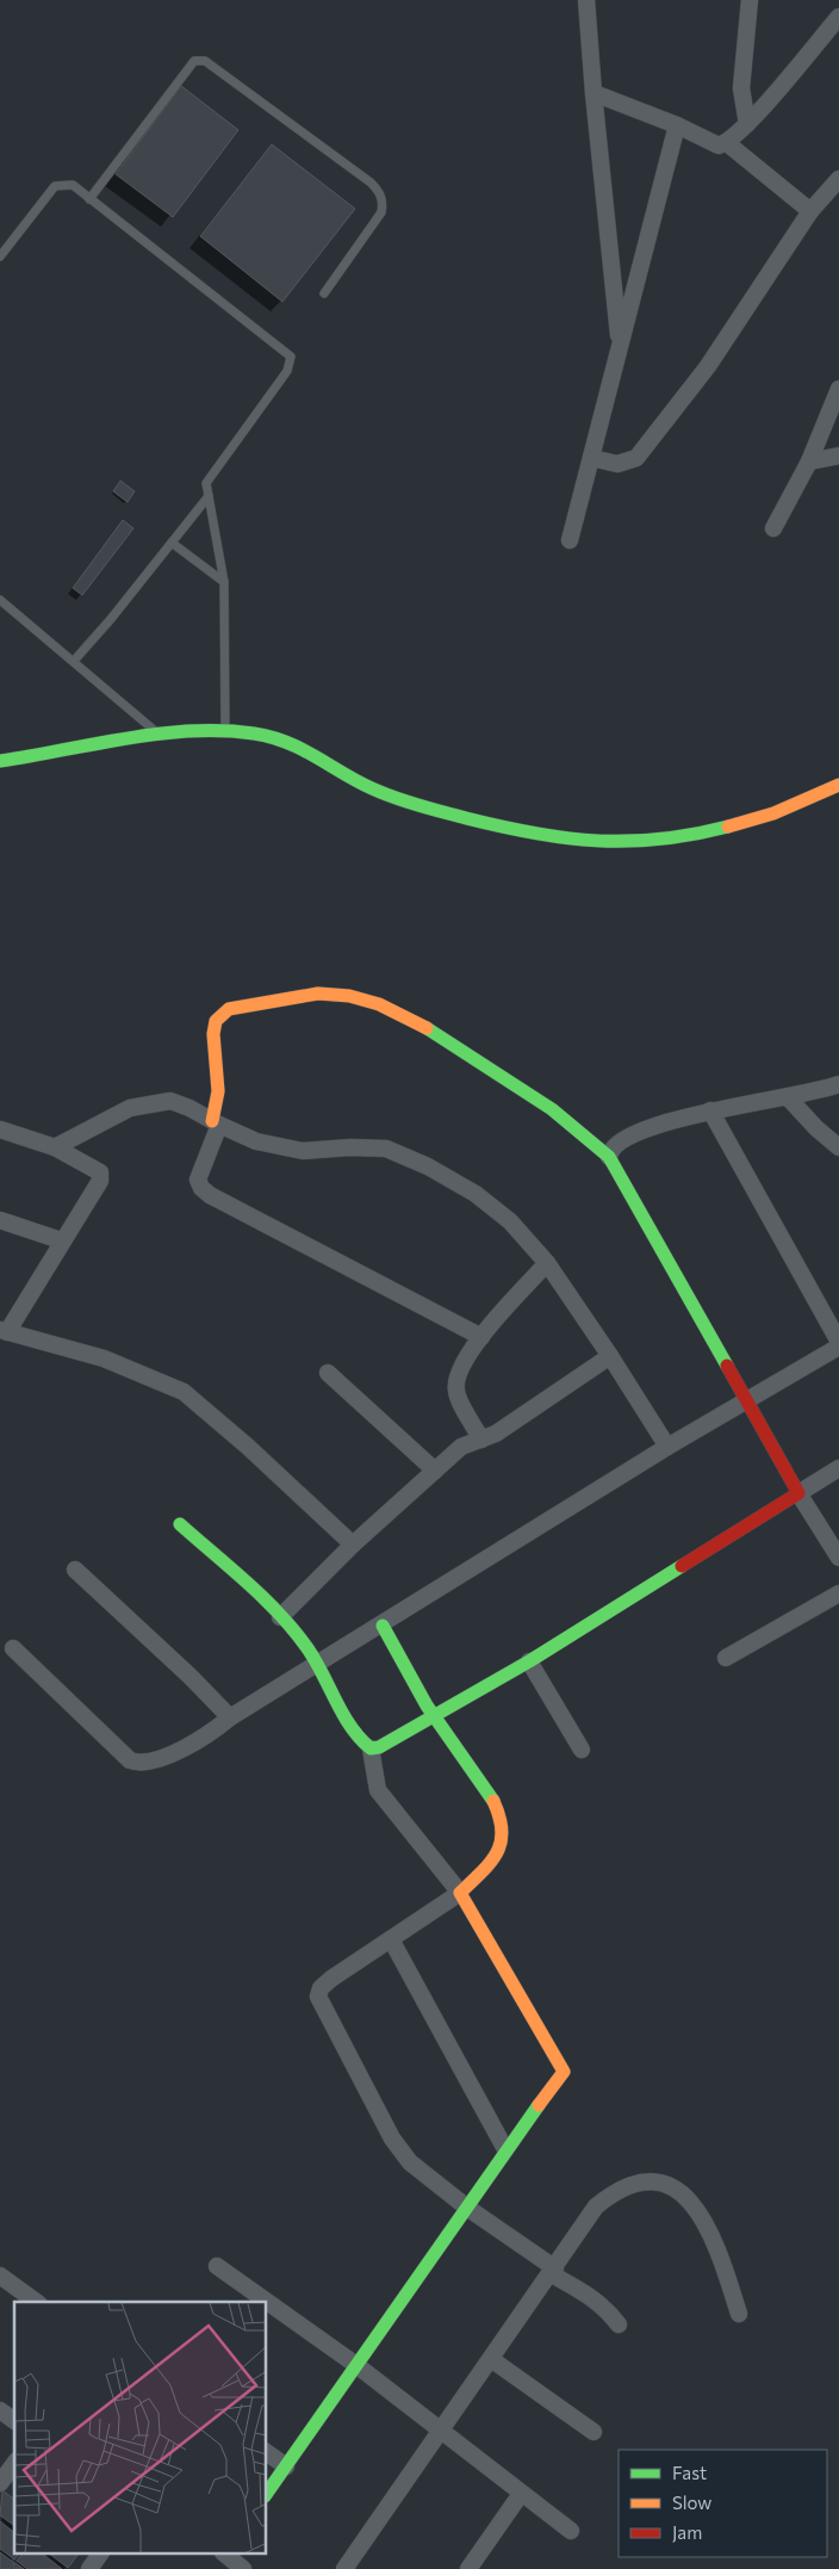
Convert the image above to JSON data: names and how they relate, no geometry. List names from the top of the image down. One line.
{"legend":["Fast","Slow","Jam"]}
